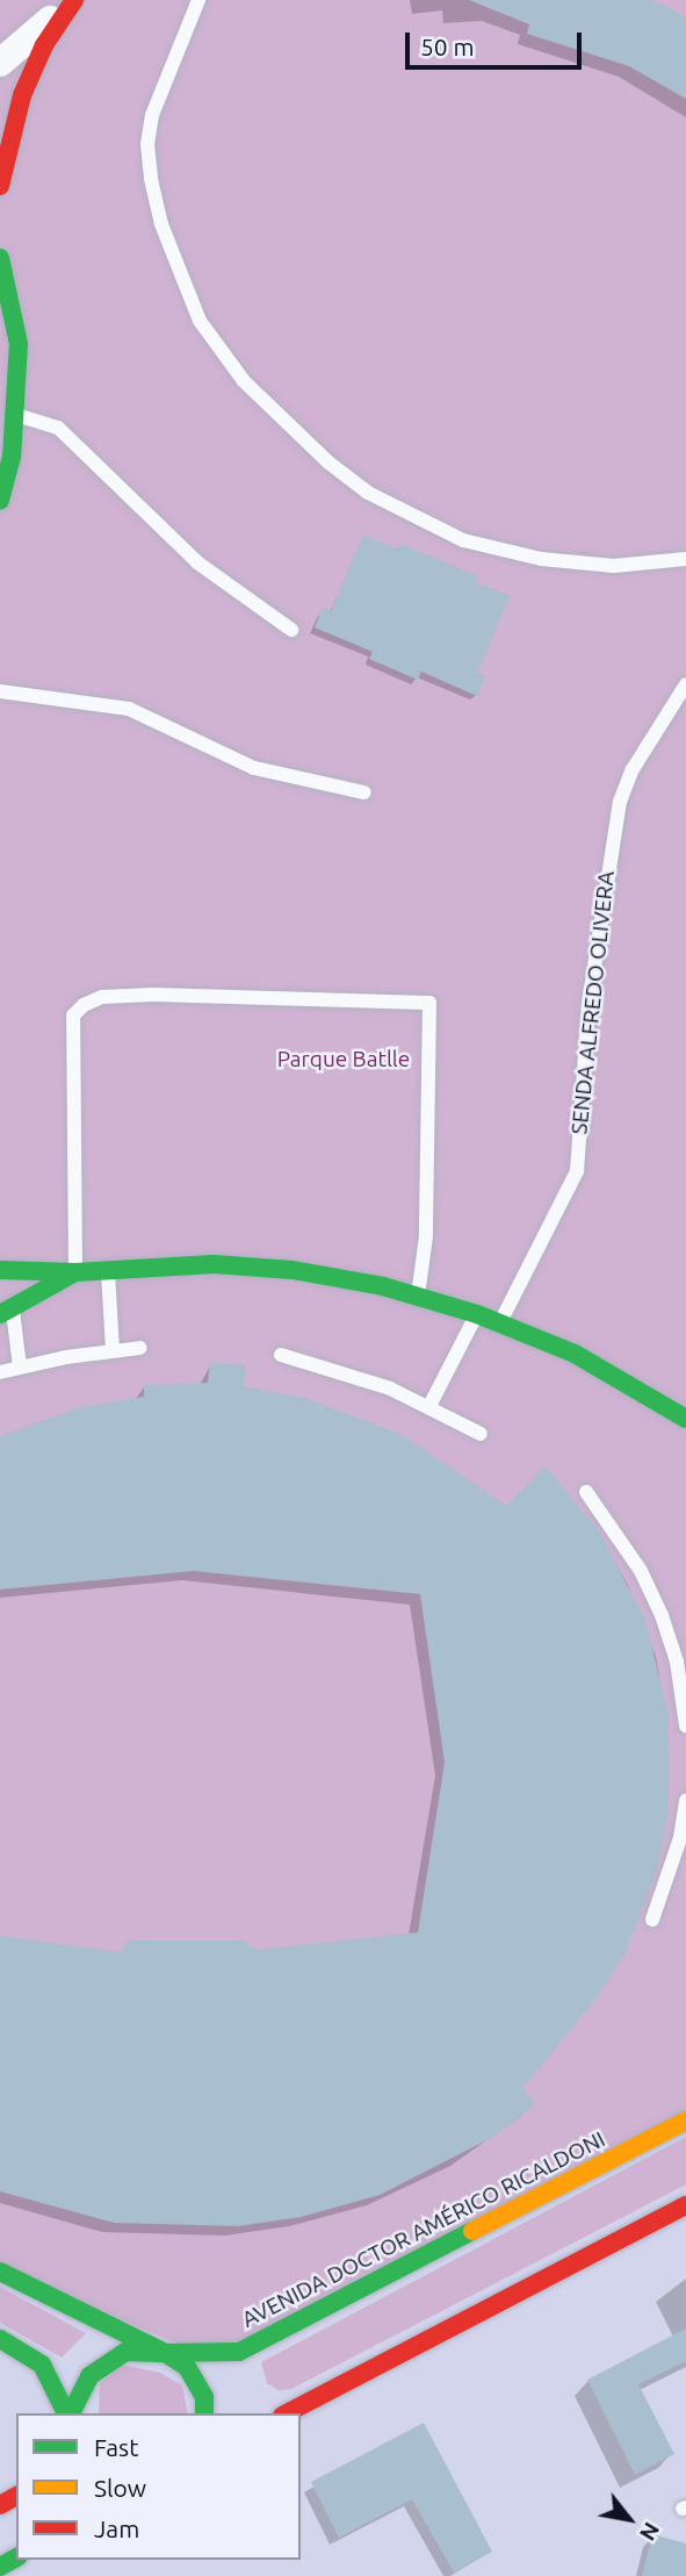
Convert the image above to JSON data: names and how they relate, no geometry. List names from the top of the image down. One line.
{"streets":{"street":["AVENIDA DOCTOR AMÉRICO RICALDONI"],"lane":["SENDA ALFREDO OLIVERA"]},"parks":["Parque Batlle"],"legend":["Fast","Slow","Jam"],"scale_bar":"50 m","north":"bottom right"}
